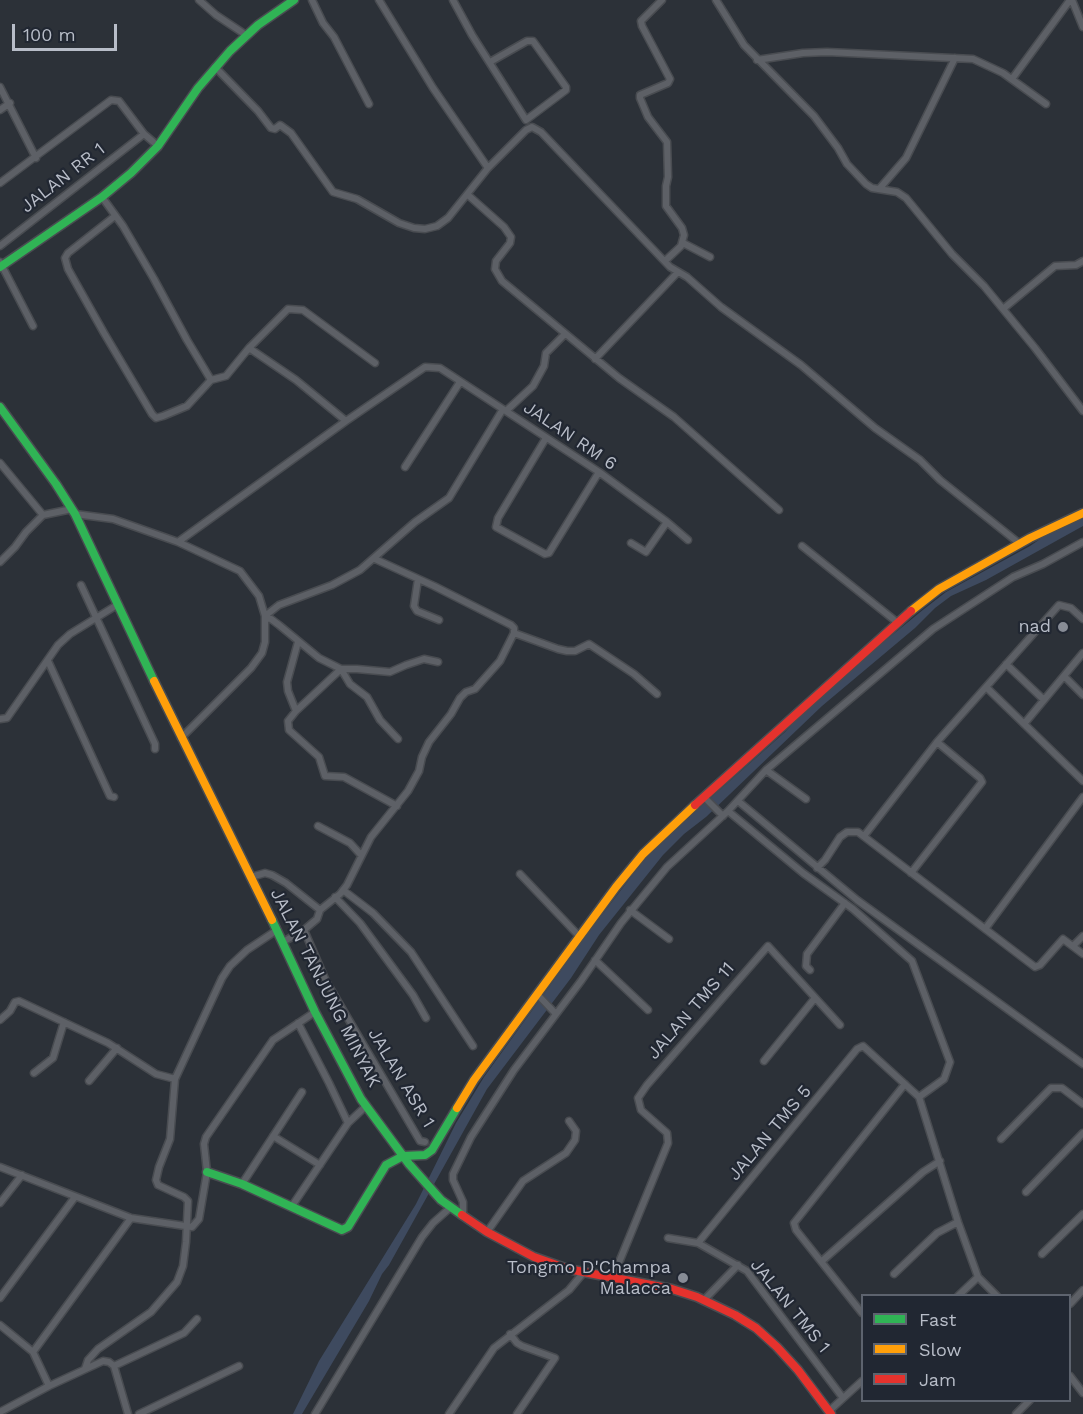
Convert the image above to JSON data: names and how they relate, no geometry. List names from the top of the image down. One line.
{"streets":{"main road":["JALAN TANJUNG MINYAK"],"street":["JALAN RR 1","JALAN RM 6","JALAN TMS 11","JALAN ASR 1","JALAN TMS 5","JALAN TMS 1"]},"crossings":[["JALAN TANJUNG MINYAK","JALAN TMS 11"],["JALAN TMS 5","JALAN TMS 1"]],"places":["nad","Tongmo D'Champa Malacca"],"legend":["Fast","Slow","Jam"],"scale_bar":"100 m"}
